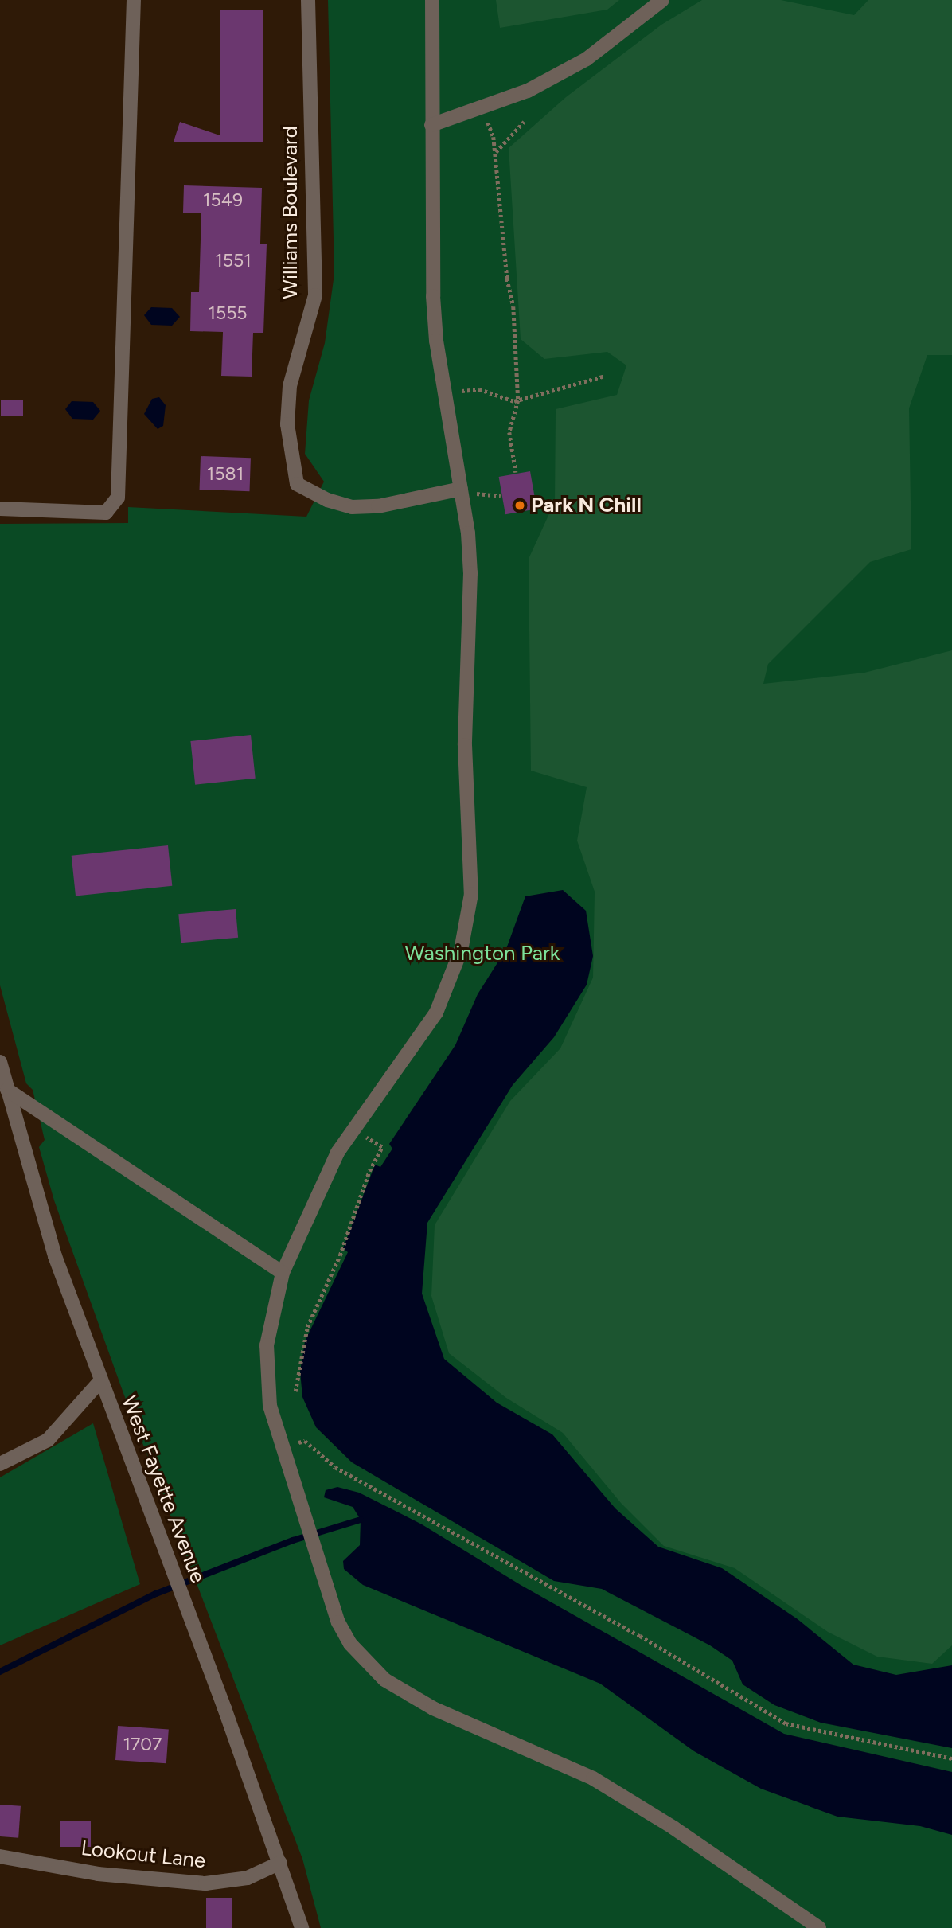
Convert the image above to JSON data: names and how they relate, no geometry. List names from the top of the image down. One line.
{"streets":{"street":["Williams Boulevard","West Fayette Avenue","Lookout Lane"]},"crossings":[["West Fayette Avenue","Lookout Lane"]],"parks":["Washington Park"],"places":["Park N Chill"],"house_numbers":["1549","1551","1555","1581","1707"]}
